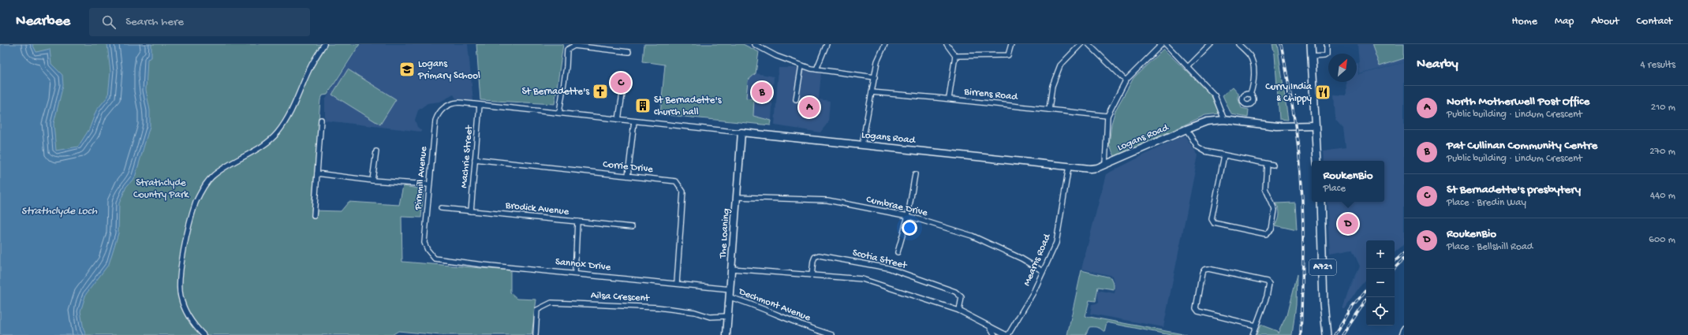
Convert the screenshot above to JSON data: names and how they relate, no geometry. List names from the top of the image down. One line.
{"streets":{"main road":["A721"],"street":["Birrens Road","Logans Road","Machrie Street","Corrie Drive","Pirnmill Avenue","Cumbrae Drive","Brodick Avenue","The Loaning","Scotia Street","Mearns Road","Sannox Drive","Ailsa Crescent","Dechmont Avenue"]},"crossings":[["Logans Road","Machrie Street"],["Logans Road","Pirnmill Avenue"],["Logans Road","The Loaning"],["Logans Road","Mearns Road"],["Machrie Street","Corrie Drive"],["Machrie Street","Brodick Avenue"],["Corrie Drive","Sannox Drive"],["Pirnmill Avenue","Sannox Drive"],["Cumbrae Drive","The Loaning"],["Cumbrae Drive","Mearns Road"],["The Loaning","Sannox Drive"],["The Loaning","Ailsa Crescent"],["The Loaning","Dechmont Avenue"]],"water":["Strathclyde Loch"],"parks":["Strathclyde Country Park"],"places":{"school or university":["Logans Primary School"],"church":["St Bernadette's"],"restaurant":["Curry India & Chippy"],"building":["St Bernadette's church hall"]},"north":"top right","page":{"header":"Nearbee","search":"Search here","nav":["Home","Map","About","Contact"],"heading":["Nearby","4 results"],"pins":["C","B","A","D"],"list":[{"mark":"A","name":"North Motherwell Post Office","note":"Public building · Lindum Crescent","value":"210 m"},{"mark":"B","name":"Pat Cullinan Community Centre","note":"Public building · Lindum Crescent","value":"270 m"},{"mark":"C","name":"St Bernadette's presbytery","note":"Place · Bredin Way","value":"440 m"},{"mark":"D","name":"RoukenBio","note":"Place · Bellshill Road","value":"600 m"}],"popup":["RoukenBio","Place"],"map_buttons":["+","−"]}}
